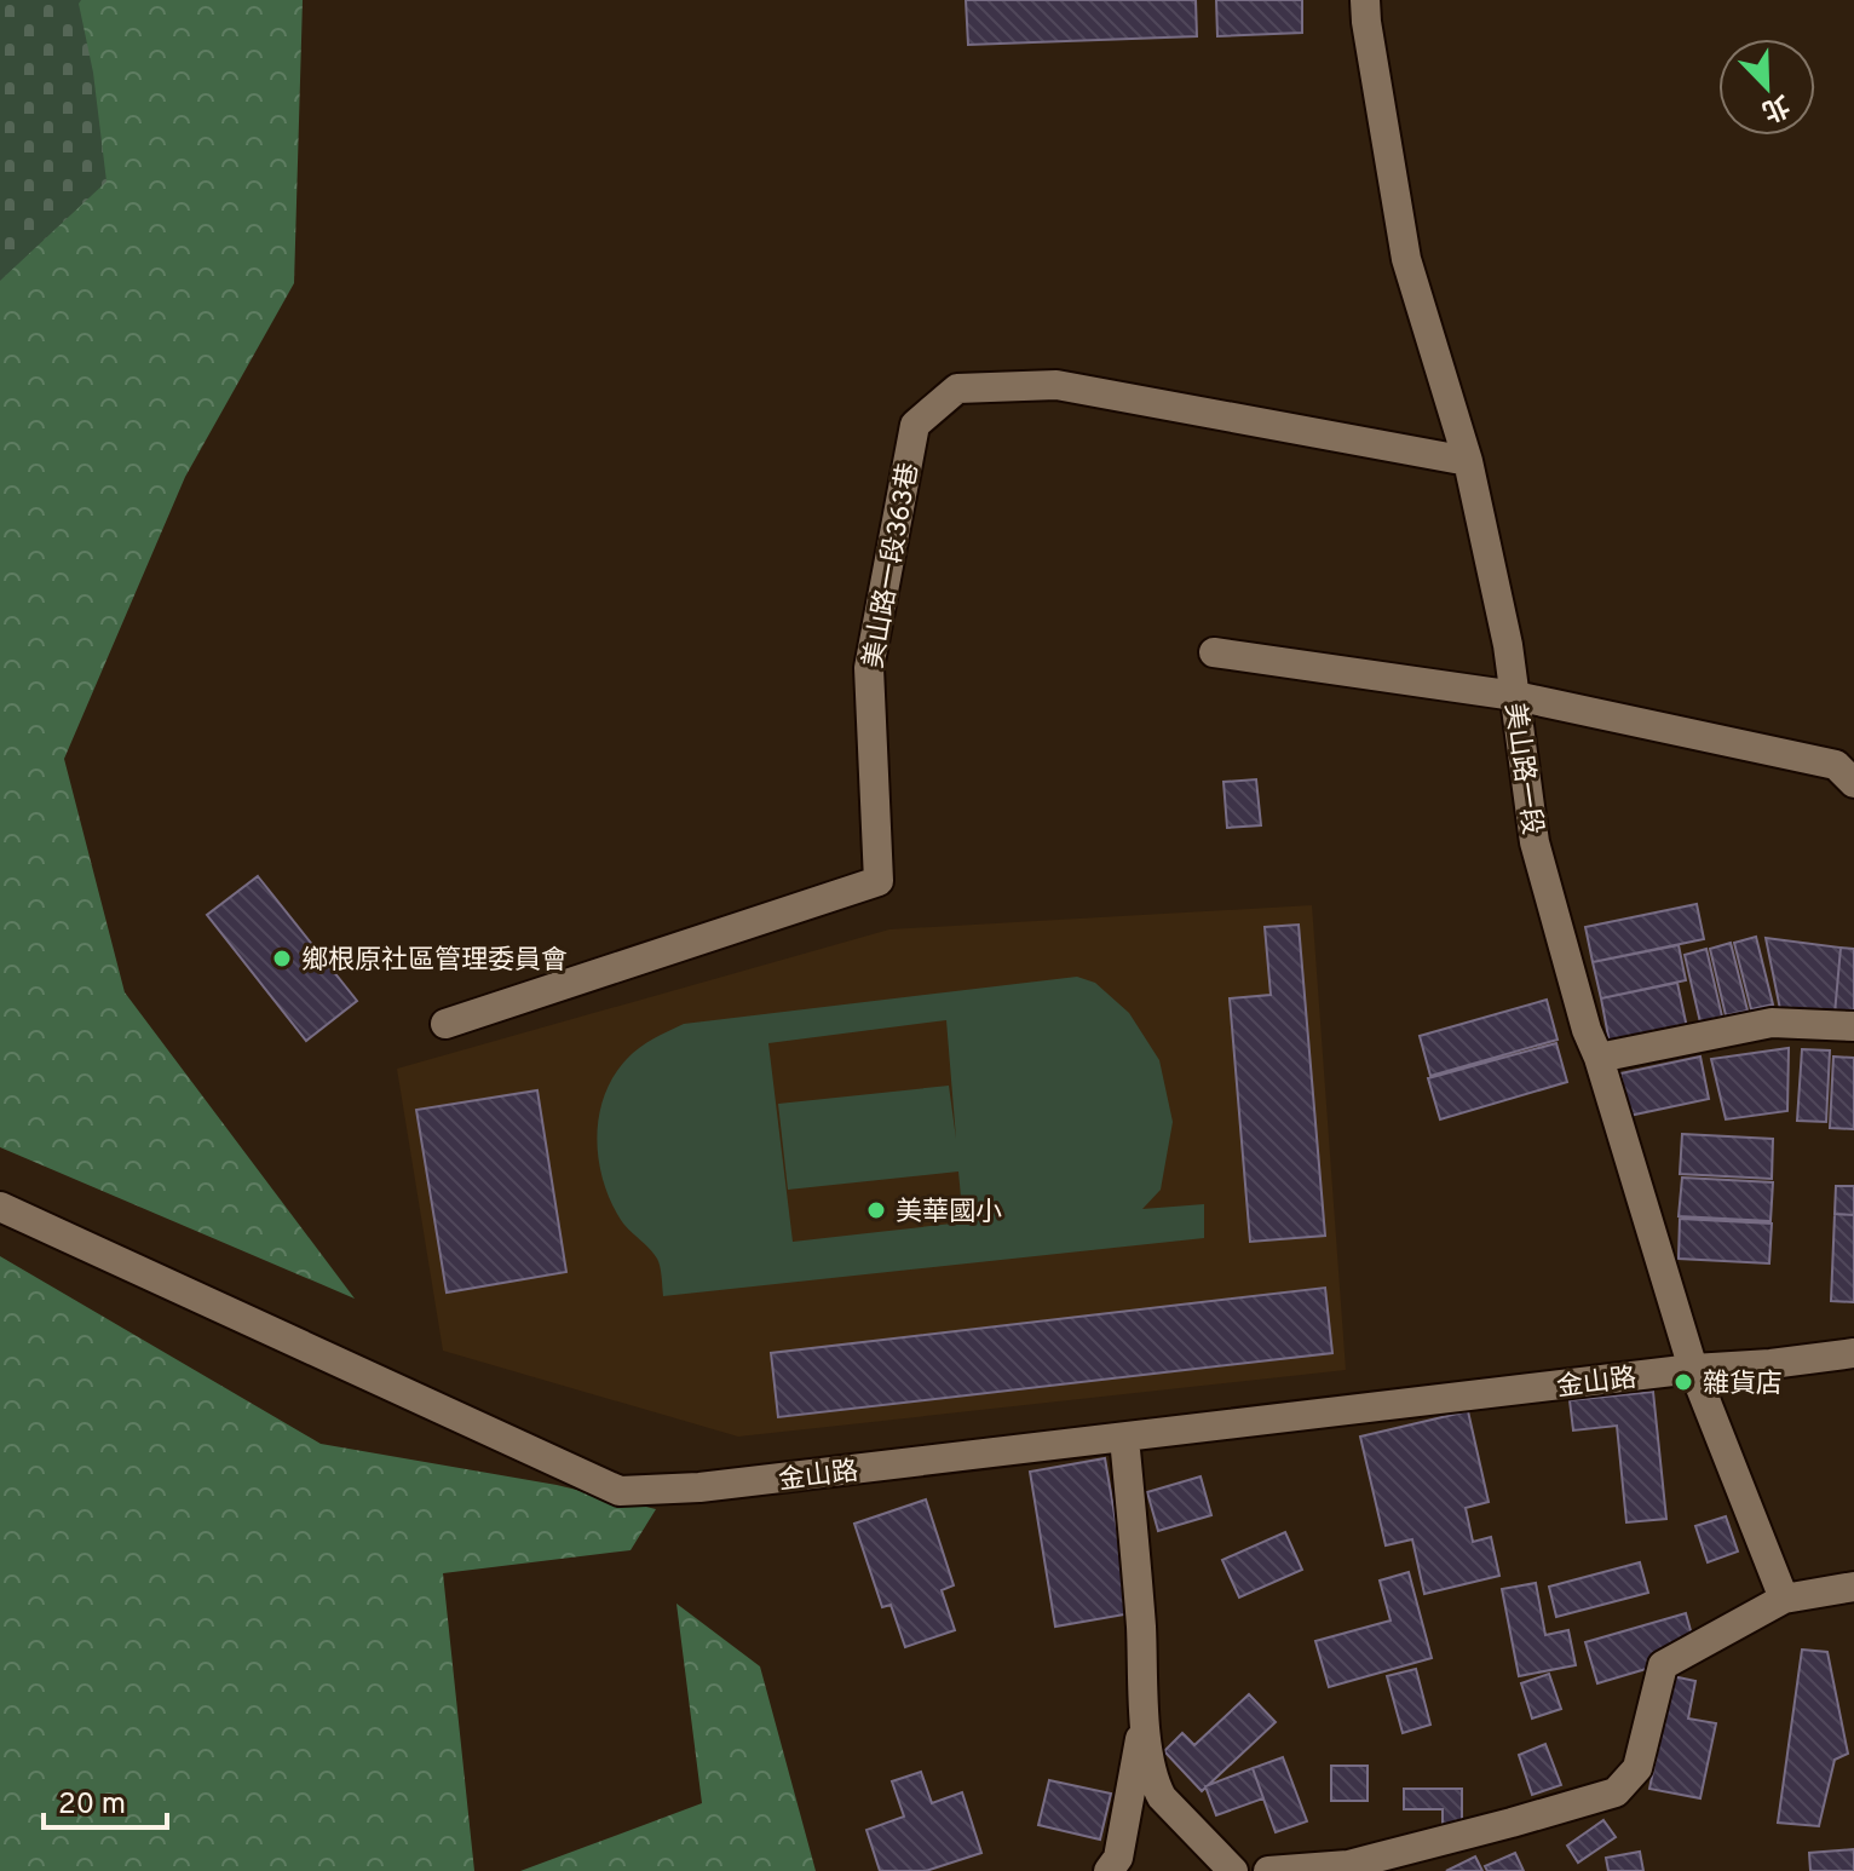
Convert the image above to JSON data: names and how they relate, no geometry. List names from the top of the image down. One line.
{"streets":{"street":["美山路一段363巷","美山路一段","金山路"]},"crossings":[["美山路一段363巷","美山路一段"],["美山路一段","金山路"]],"places":["鄉根原社區管理委員會","美華國小","雜貨店"],"scale_bar":"20 m","north":"bottom right"}
